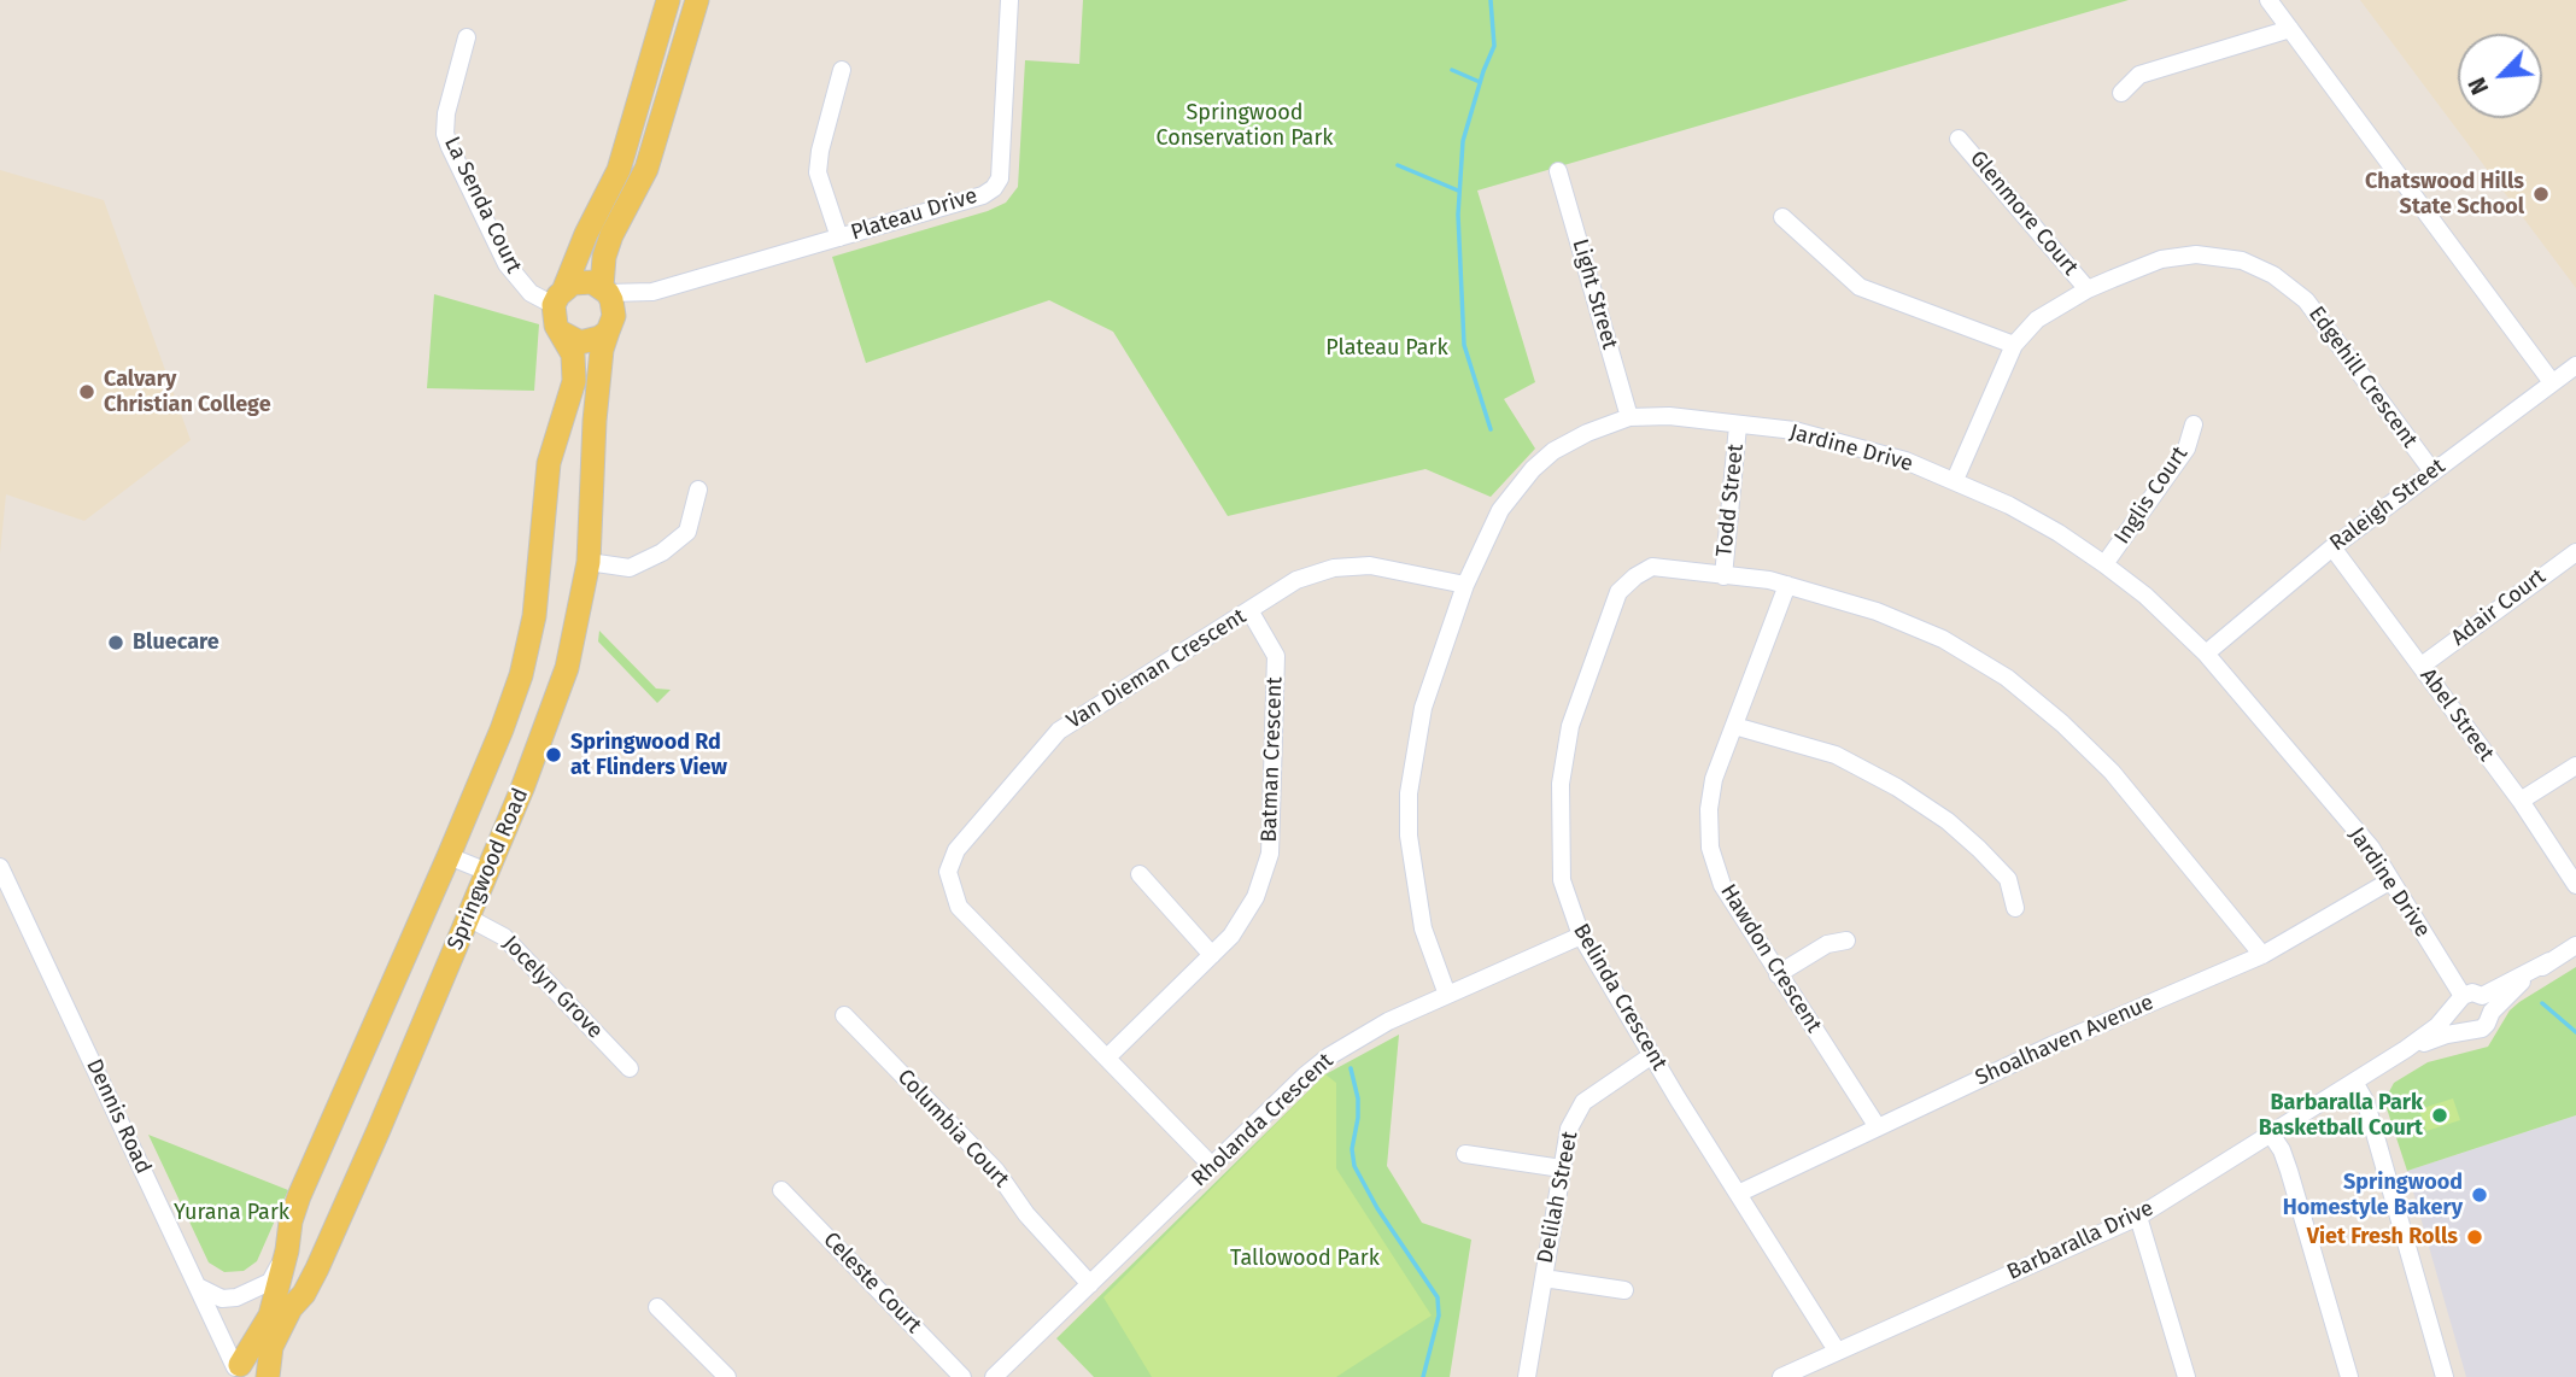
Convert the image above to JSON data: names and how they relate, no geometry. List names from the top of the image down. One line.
{"streets":{"main road":["Springwood Road"],"street":["La Senda Court","Glenmore Court","Plateau Drive","Light Street","Edgehill Crescent","Jardine Drive","Inglis Court","Todd Street","Raleigh Street","Adair Court","Van Dieman Crescent","Abel Street","Batman Crescent","Hawdon Crescent","Jocelyn Grove","Belinda Crescent","Shoalhaven Avenue","Dennis Road","Rholanda Crescent","Columbia Court","Delilah Street","Barbaralla Drive","Celeste Court"]},"crossings":[["La Senda Court","Plateau Drive"],["La Senda Court","Springwood Road"],["Glenmore Court","Edgehill Crescent"],["Plateau Drive","Springwood Road"],["Light Street","Jardine Drive"],["Edgehill Crescent","Jardine Drive"],["Edgehill Crescent","Raleigh Street"],["Jardine Drive","Inglis Court"],["Jardine Drive","Todd Street"],["Jardine Drive","Raleigh Street"],["Jardine Drive","Van Dieman Crescent"],["Jardine Drive","Shoalhaven Avenue"],["Jardine Drive","Rholanda Crescent"],["Jardine Drive","Barbaralla Drive"],["Todd Street","Belinda Crescent"],["Raleigh Street","Abel Street"],["Adair Court","Abel Street"],["Van Dieman Crescent","Batman Crescent"],["Van Dieman Crescent","Rholanda Crescent"],["Springwood Road","Jocelyn Grove"],["Springwood Road","Dennis Road"],["Hawdon Crescent","Belinda Crescent"],["Hawdon Crescent","Shoalhaven Avenue"],["Belinda Crescent","Shoalhaven Avenue"],["Belinda Crescent","Rholanda Crescent"],["Belinda Crescent","Delilah Street"],["Belinda Crescent","Barbaralla Drive"],["Rholanda Crescent","Columbia Court"]],"parks":["Springwood Conservation Park","Plateau Park","Yurana Park","Tallowood Park"],"places":["Chatswood Hills State School","Calvary Christian College","Bluecare","Springwood Rd at Flinders View","Barbaralla Park Basketball Court","Springwood Homestyle Bakery","Viet Fresh Rolls"],"north":"bottom left"}
